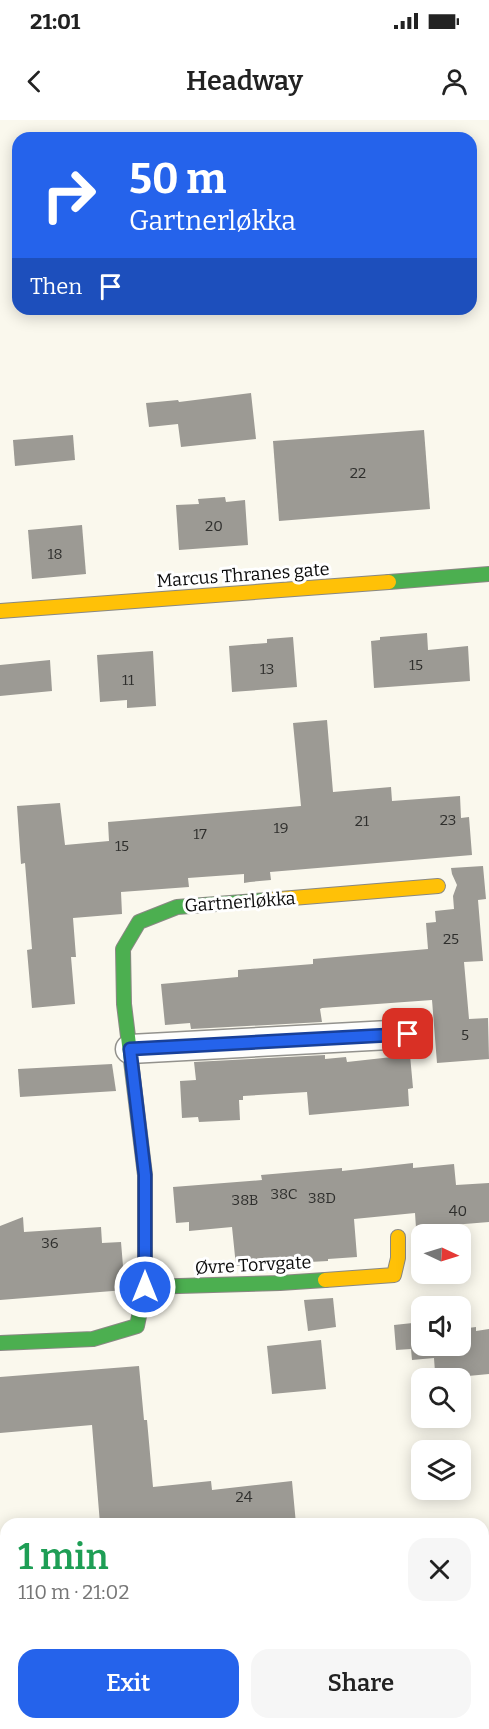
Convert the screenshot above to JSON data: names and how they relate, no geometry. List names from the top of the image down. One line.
{"streets":{"street":["Marcus Thranes gate","Gartnerløkka","Øvre Torvgate"]},"crossings":[["Gartnerløkka","Øvre Torvgate"]],"house_numbers":["22","20","18","15","13","11","23","21","19","17","15","25","5","38C","38D","38B","40","36","24"],"north":"right","page":{"status":"21:01","header":"Headway","turn":["50 m","Gartnerløkka"],"then":"Then","heading":["1 min","110 m · 21:02"],"buttons":["Exit","Share"]}}
